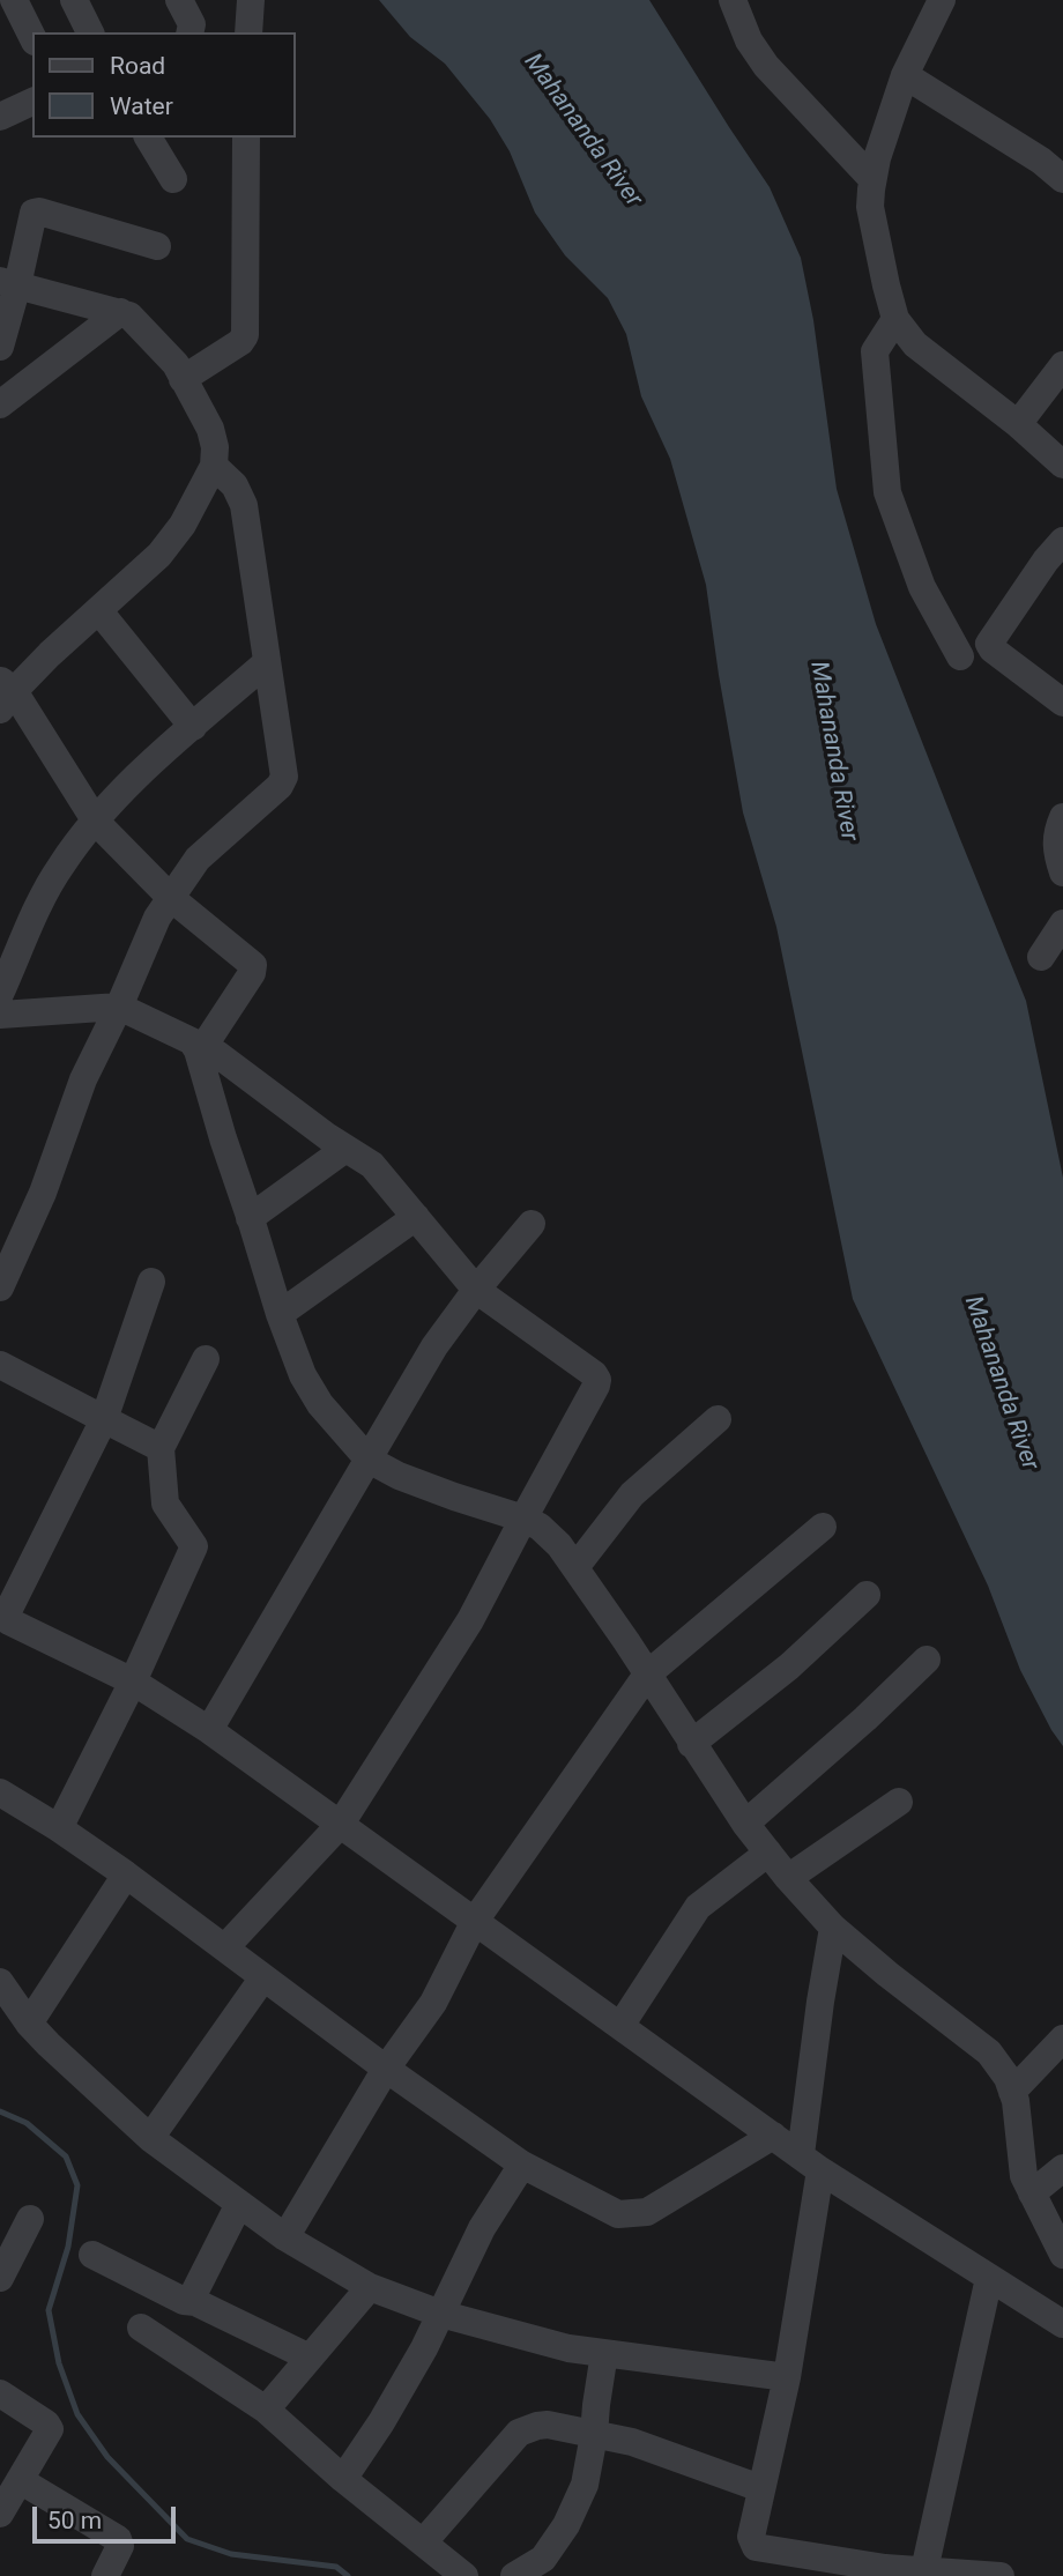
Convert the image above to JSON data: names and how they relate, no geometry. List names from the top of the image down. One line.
{"water":["Mahananda River"],"legend":["Road","Water"],"scale_bar":"50 m"}
